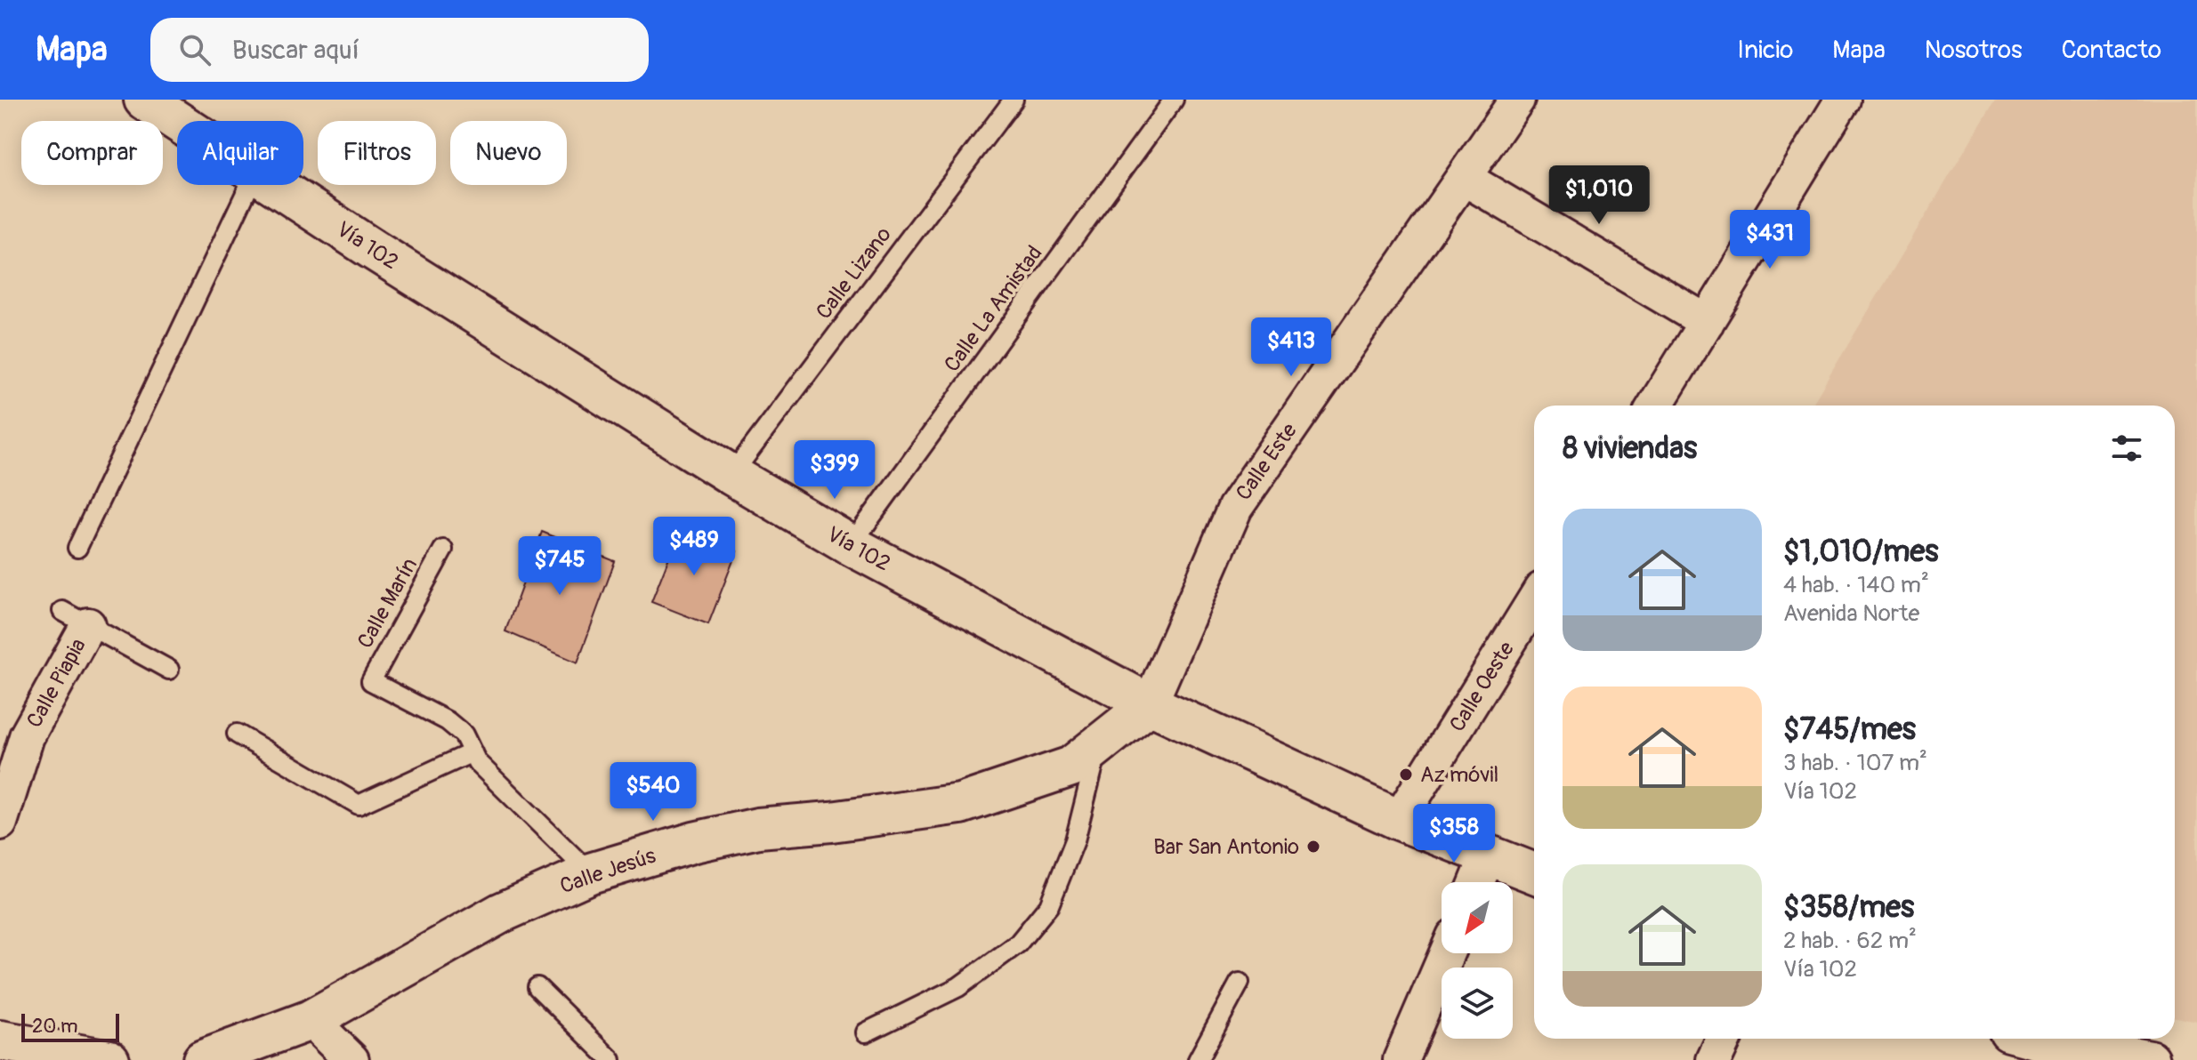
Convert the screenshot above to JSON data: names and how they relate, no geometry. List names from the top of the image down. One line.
{"streets":{"main road":["Vía 102","Calle Jesús"],"street":["Calle Este","Calle Piapia","Calle Oeste"],"lane":["Calle Lizano","Calle La Amistad","Calle Marín"]},"crossings":[["Vía 102","Calle Lizano"],["Vía 102","Calle La Amistad"],["Vía 102","Calle Este"],["Vía 102","Calle Oeste"],["Vía 102","Calle Jesús"],["Calle Este","Calle Jesús"],["Calle Marín","Calle Jesús"]],"places":["Az móvil","Bar San Antonio"],"scale_bar":"20 m","north":"bottom left","page":{"header":"Mapa","search":"Buscar aquí","nav":["Inicio","Mapa","Nosotros","Contacto"],"chip":["Comprar","Alquilar","Filtros","Nuevo"],"price":["$1,010","$431","$413","$399","$489","$745","$540","$358"],"heading":"8 viviendas","list":[{"name":"$1,010/mes","note":"4 hab. · 140 m² · Avenida Norte"},{"name":"$745/mes","note":"3 hab. · 107 m² · Vía 102"},{"name":"$358/mes","note":"2 hab. · 62 m² · Vía 102"}],"scale":"20 m"}}
